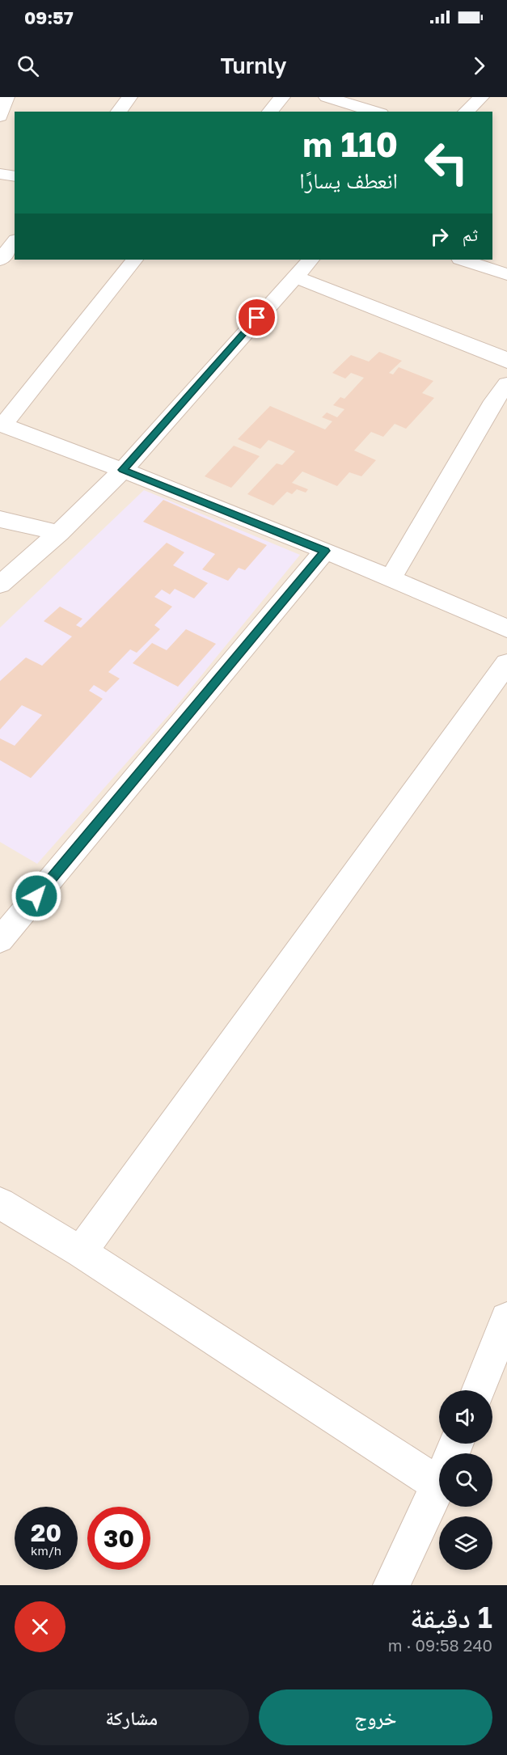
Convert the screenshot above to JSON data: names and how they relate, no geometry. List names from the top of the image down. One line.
{"page":{"status":"09:57","header":"Turnly","turn":["110 m","انعطف يسارًا"],"then":"ثم","speed":"20 km/h","limit":"30","heading":["1 دقيقة","240 m · 09:58"],"buttons":["خروج","مشاركة"]}}
